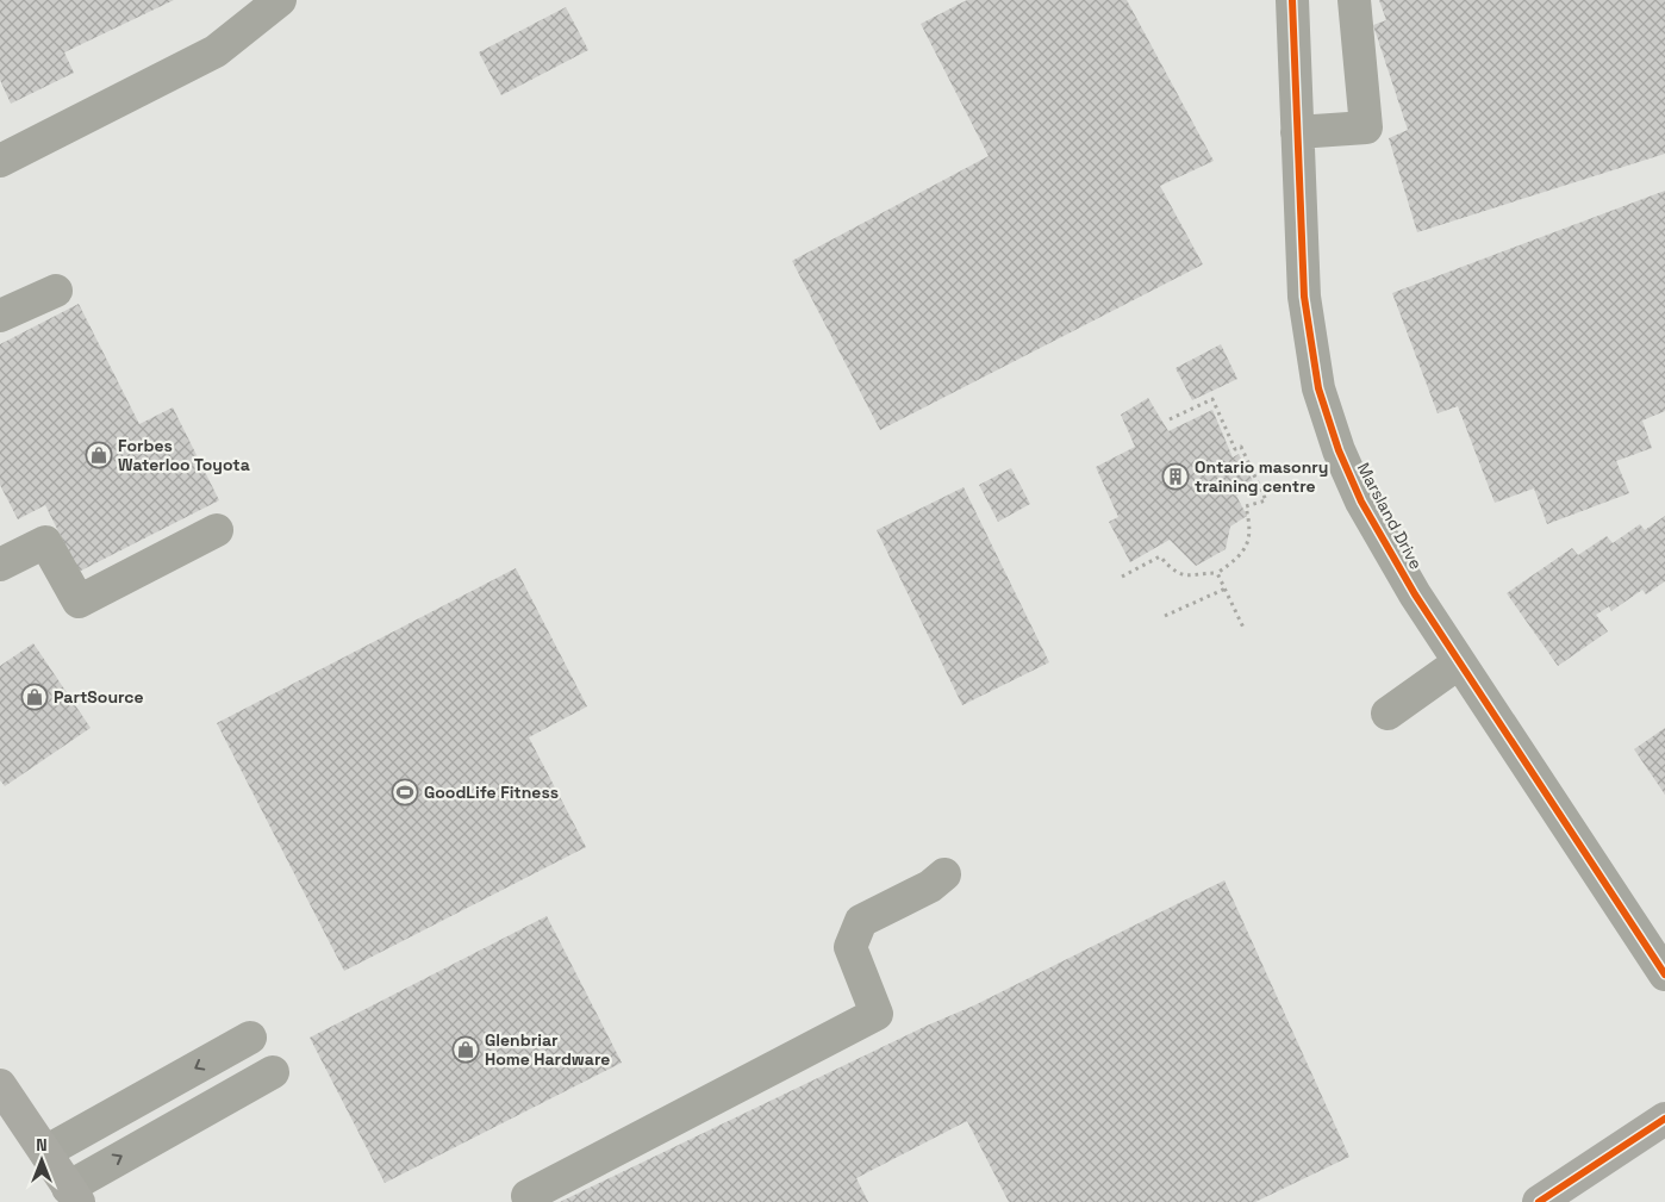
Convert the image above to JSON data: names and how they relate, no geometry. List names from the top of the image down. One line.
{"streets":{"street":["Marsland Drive"]},"places":{"shop":["Forbes Waterloo Toyota","PartSource","Glenbriar Home Hardware"],"building":["Ontario masonry training centre"],"sports":["GoodLife Fitness"]},"north":"top"}
